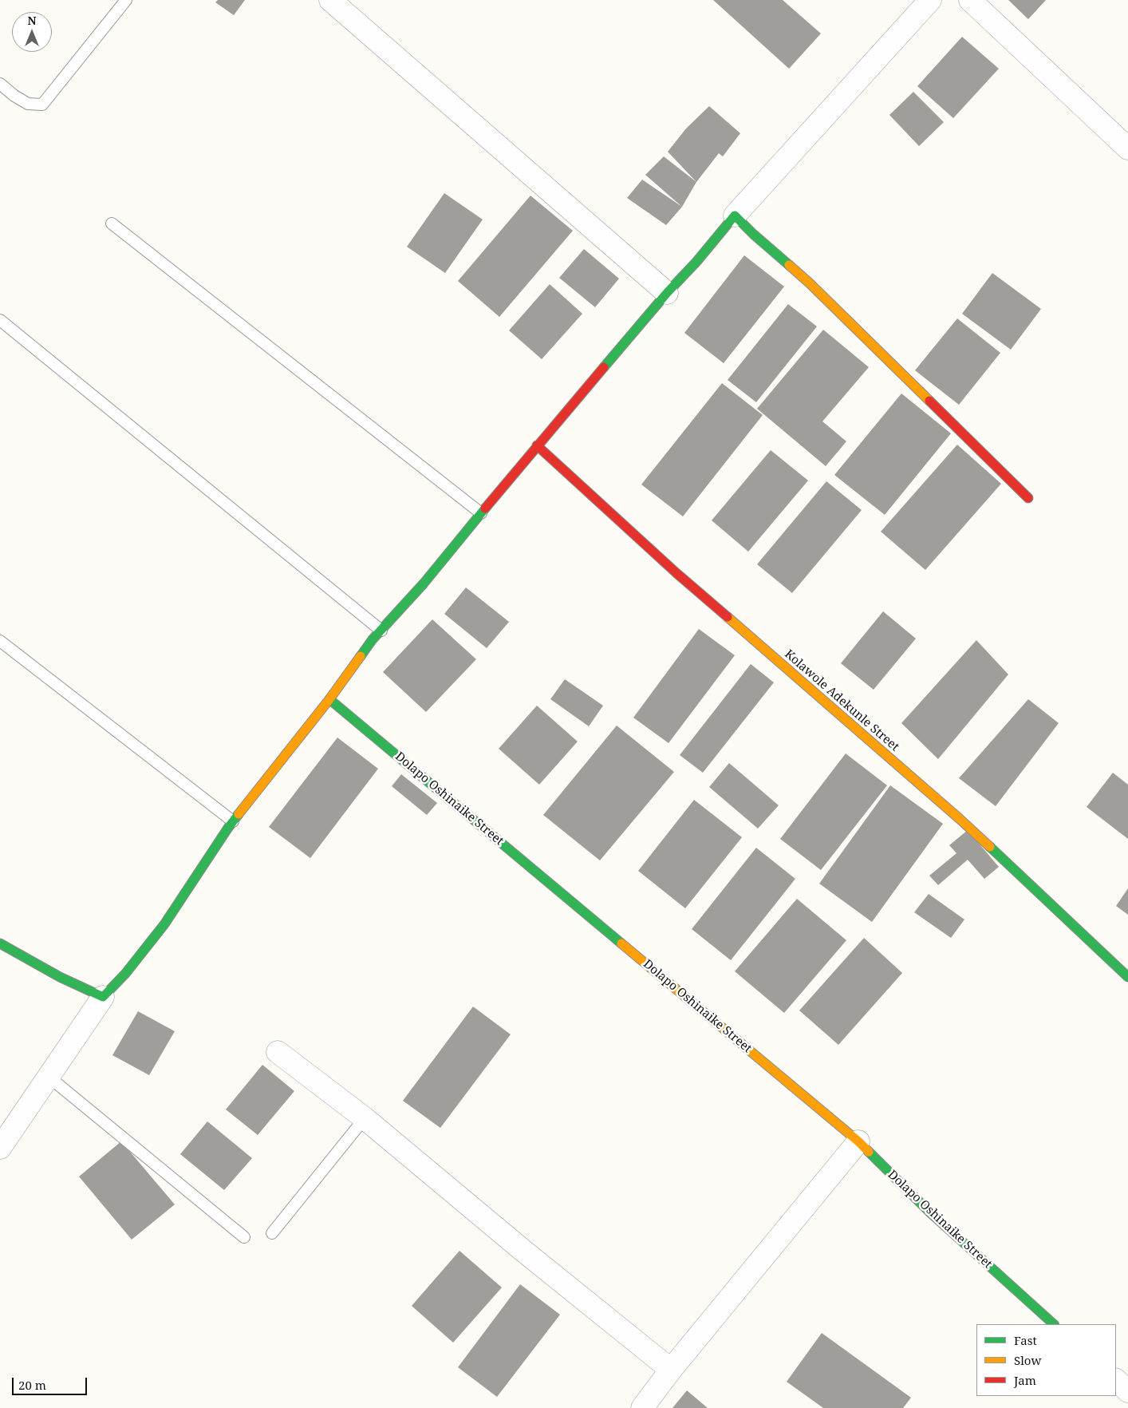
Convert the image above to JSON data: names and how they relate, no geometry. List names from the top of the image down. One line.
{"streets":{"street":["Kolawole Adekunle Street","Dolapo Oshinaike Street"]},"legend":["Fast","Slow","Jam"],"scale_bar":"20 m","north":"top"}
